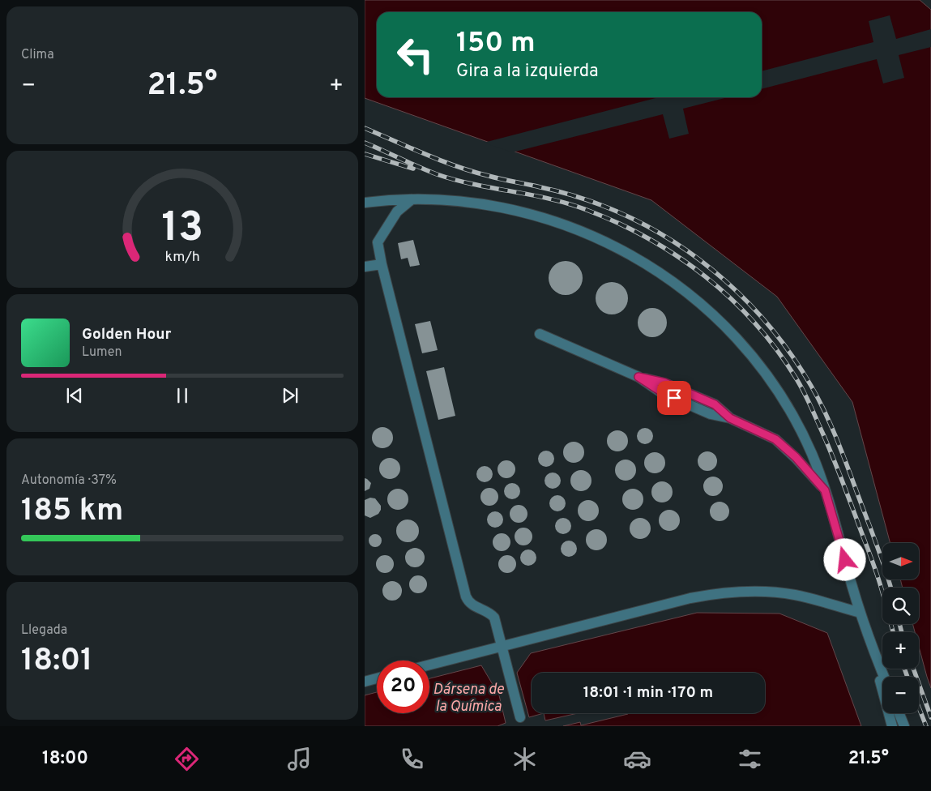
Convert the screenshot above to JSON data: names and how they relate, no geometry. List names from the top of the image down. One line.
{"water":["Dársena de la Química"],"north":"right","page":{"tile":["Clima",["Autonomía · 37%","185 km"],["Llegada","18:01"]],"turn":["150 m","Gira a la izquierda"],"heat":["−","21.5°","+"],"song":["Golden Hour","Lumen"],"map_buttons":["+","−"],"limit":"20","trip":"18:01 · 1 min · 170 m","tabs":["18:00","21.5°"],"gauge":["13","km/h"]}}
